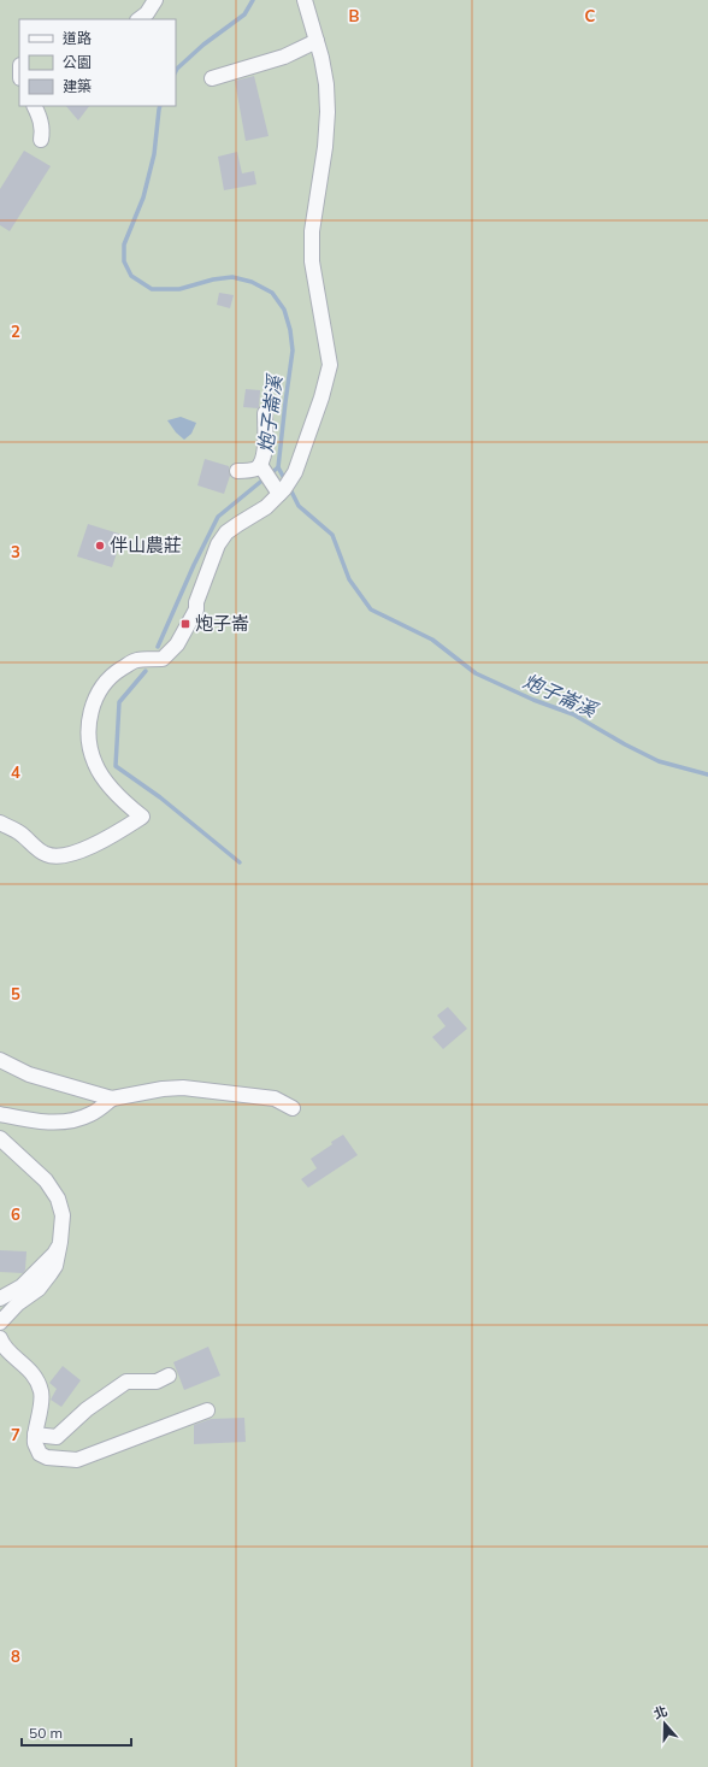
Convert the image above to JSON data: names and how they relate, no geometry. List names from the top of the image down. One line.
{"water":["炮子崙溪"],"places":{"other":["伴山農莊"],"transit":["炮子崙"]},"legend":["道路","公園","建築"],"scale_bar":"50 m","north":"top","grid":{"columns":["B","C"],"rows":["2","3","4","5","6","7","8"]}}
